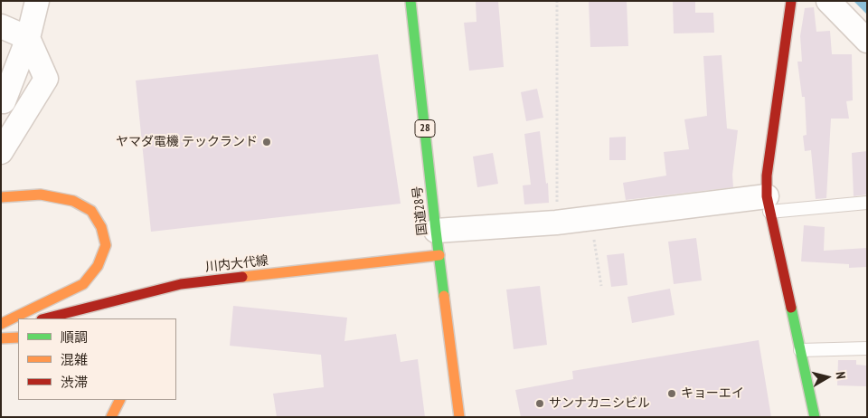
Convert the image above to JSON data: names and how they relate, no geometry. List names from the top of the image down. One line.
{"streets":{"main road":["28","国道28号","川内大代線"]},"crossings":[["国道28号","川内大代線"]],"places":["ヤマダ電機 テックランド","キョーエイ","サンナカニシビル"],"legend":["順調","混雑","渋滞"],"north":"right"}
